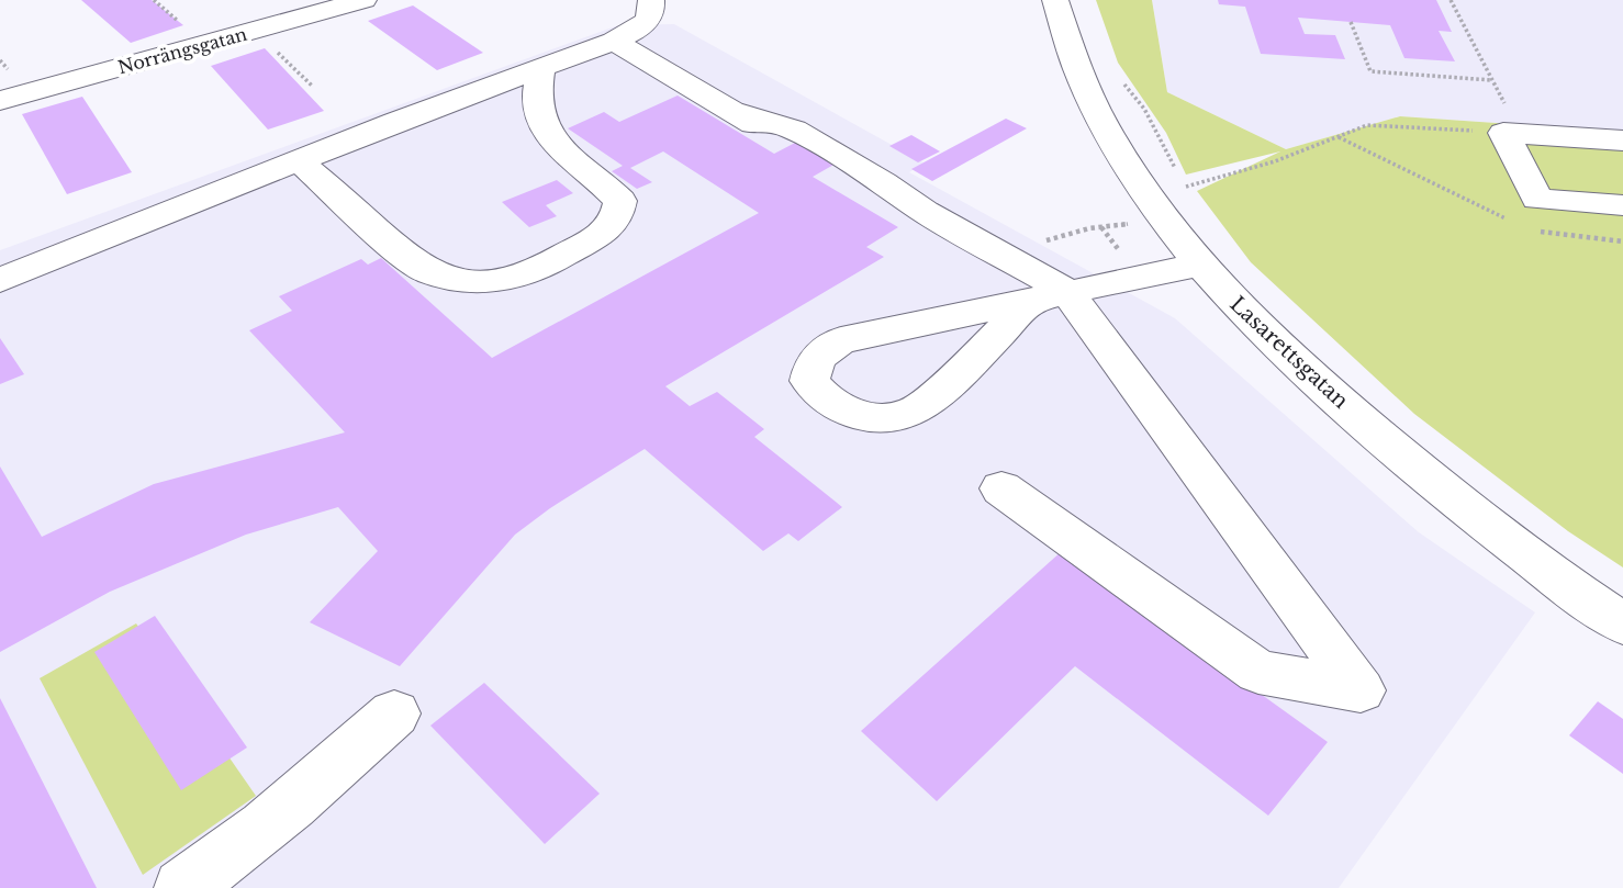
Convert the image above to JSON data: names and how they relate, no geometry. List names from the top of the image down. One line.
{"streets":{"street":["Norrängsgatan","Lasarettsgatan"]}}
